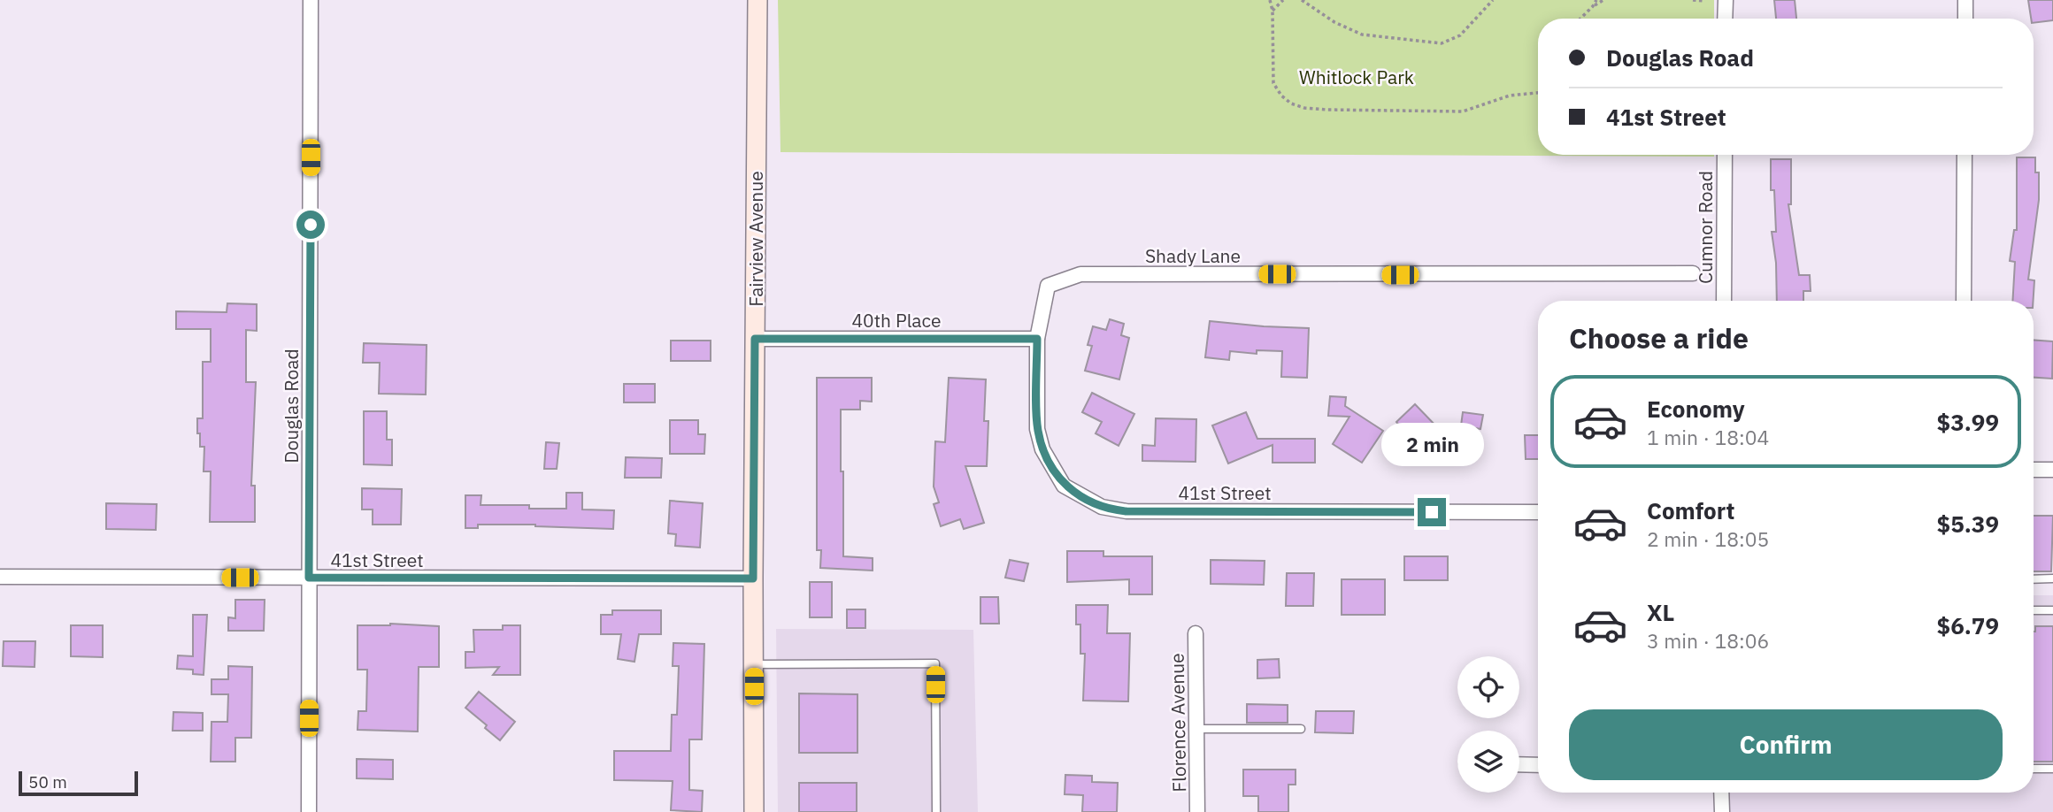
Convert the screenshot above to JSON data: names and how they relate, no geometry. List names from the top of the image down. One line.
{"streets":{"street":["Cumnor Road","Fairview Avenue","Shady Lane","40th Place","Douglas Road","41st Street","Florence Avenue"]},"crossings":[["Fairview Avenue","40th Place"],["Fairview Avenue","41st Street"],["Shady Lane","40th Place"],["Shady Lane","41st Street"],["40th Place","41st Street"],["Douglas Road","41st Street"]],"parks":["Whitlock Park"],"scale_bar":"50 m","page":{"banner":["Douglas Road","41st Street"],"heading":"Choose a ride","list":[{"name":"Economy","note":"1 min · 18:04","value":"$3.99"},{"name":"Comfort","note":"2 min · 18:05","value":"$5.39"},{"name":"XL","note":"3 min · 18:06","value":"$6.79"}],"bubble":"2 min","buttons":"Confirm","scale":"50 m"}}
